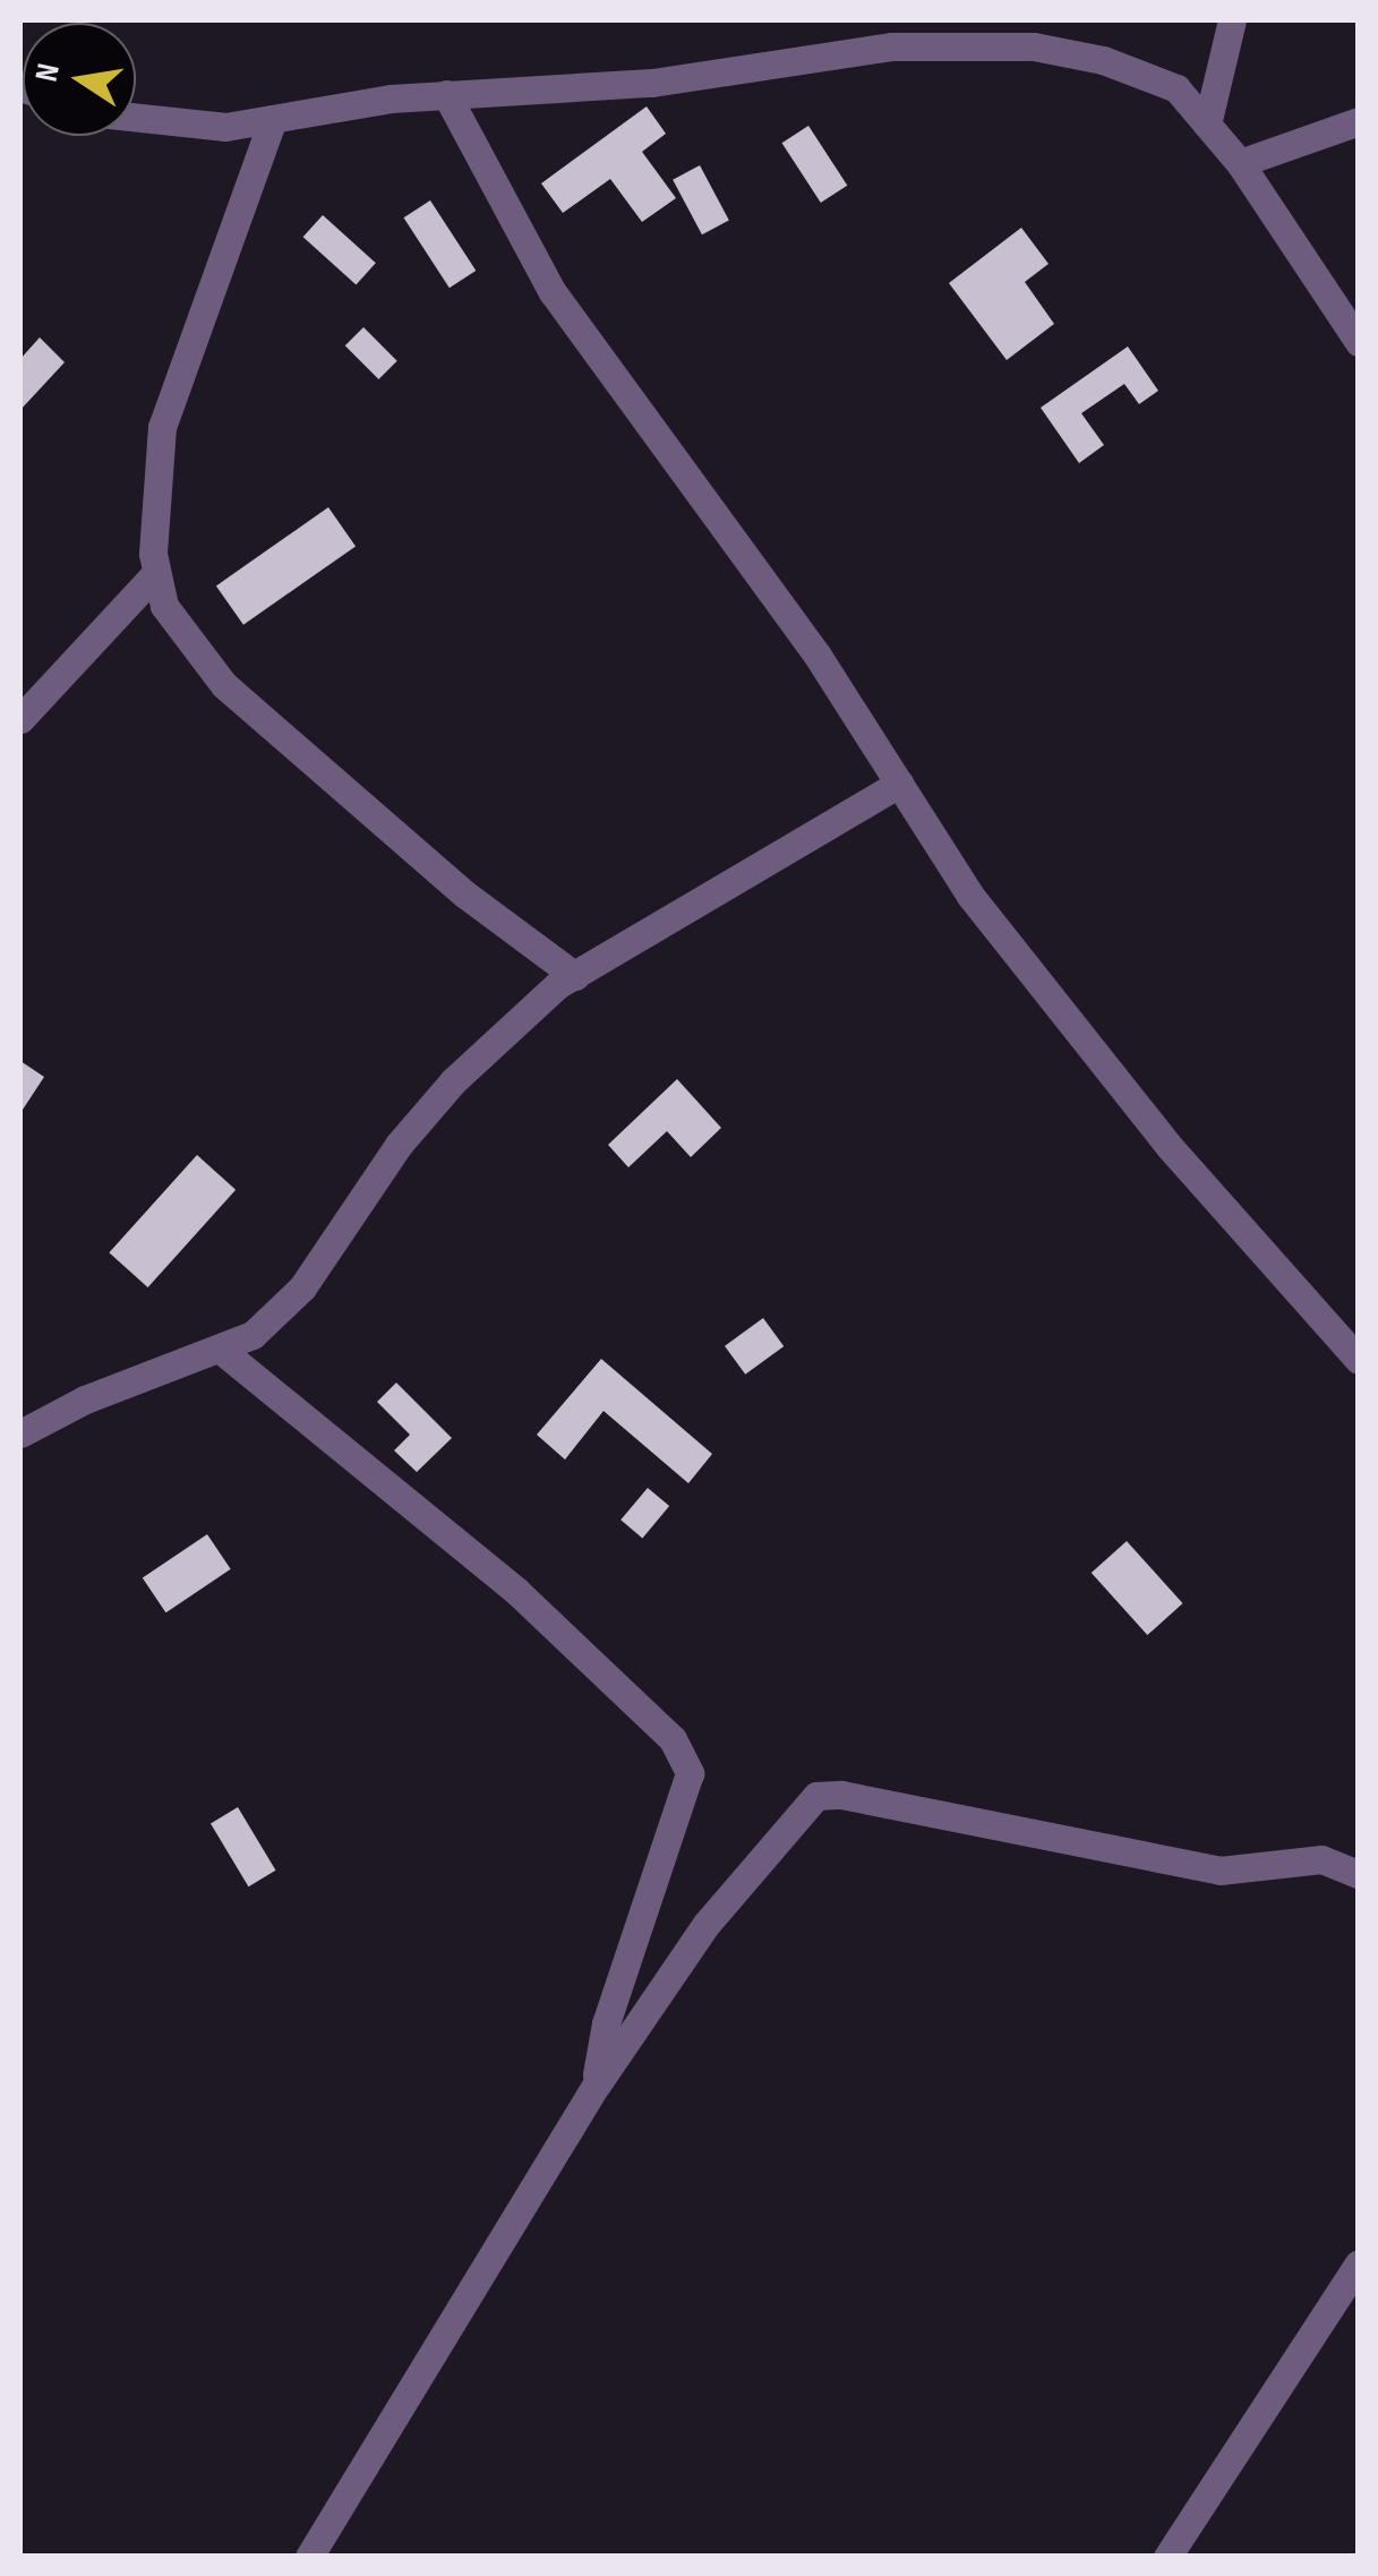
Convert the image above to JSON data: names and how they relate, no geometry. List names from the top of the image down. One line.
{"north":"left"}
